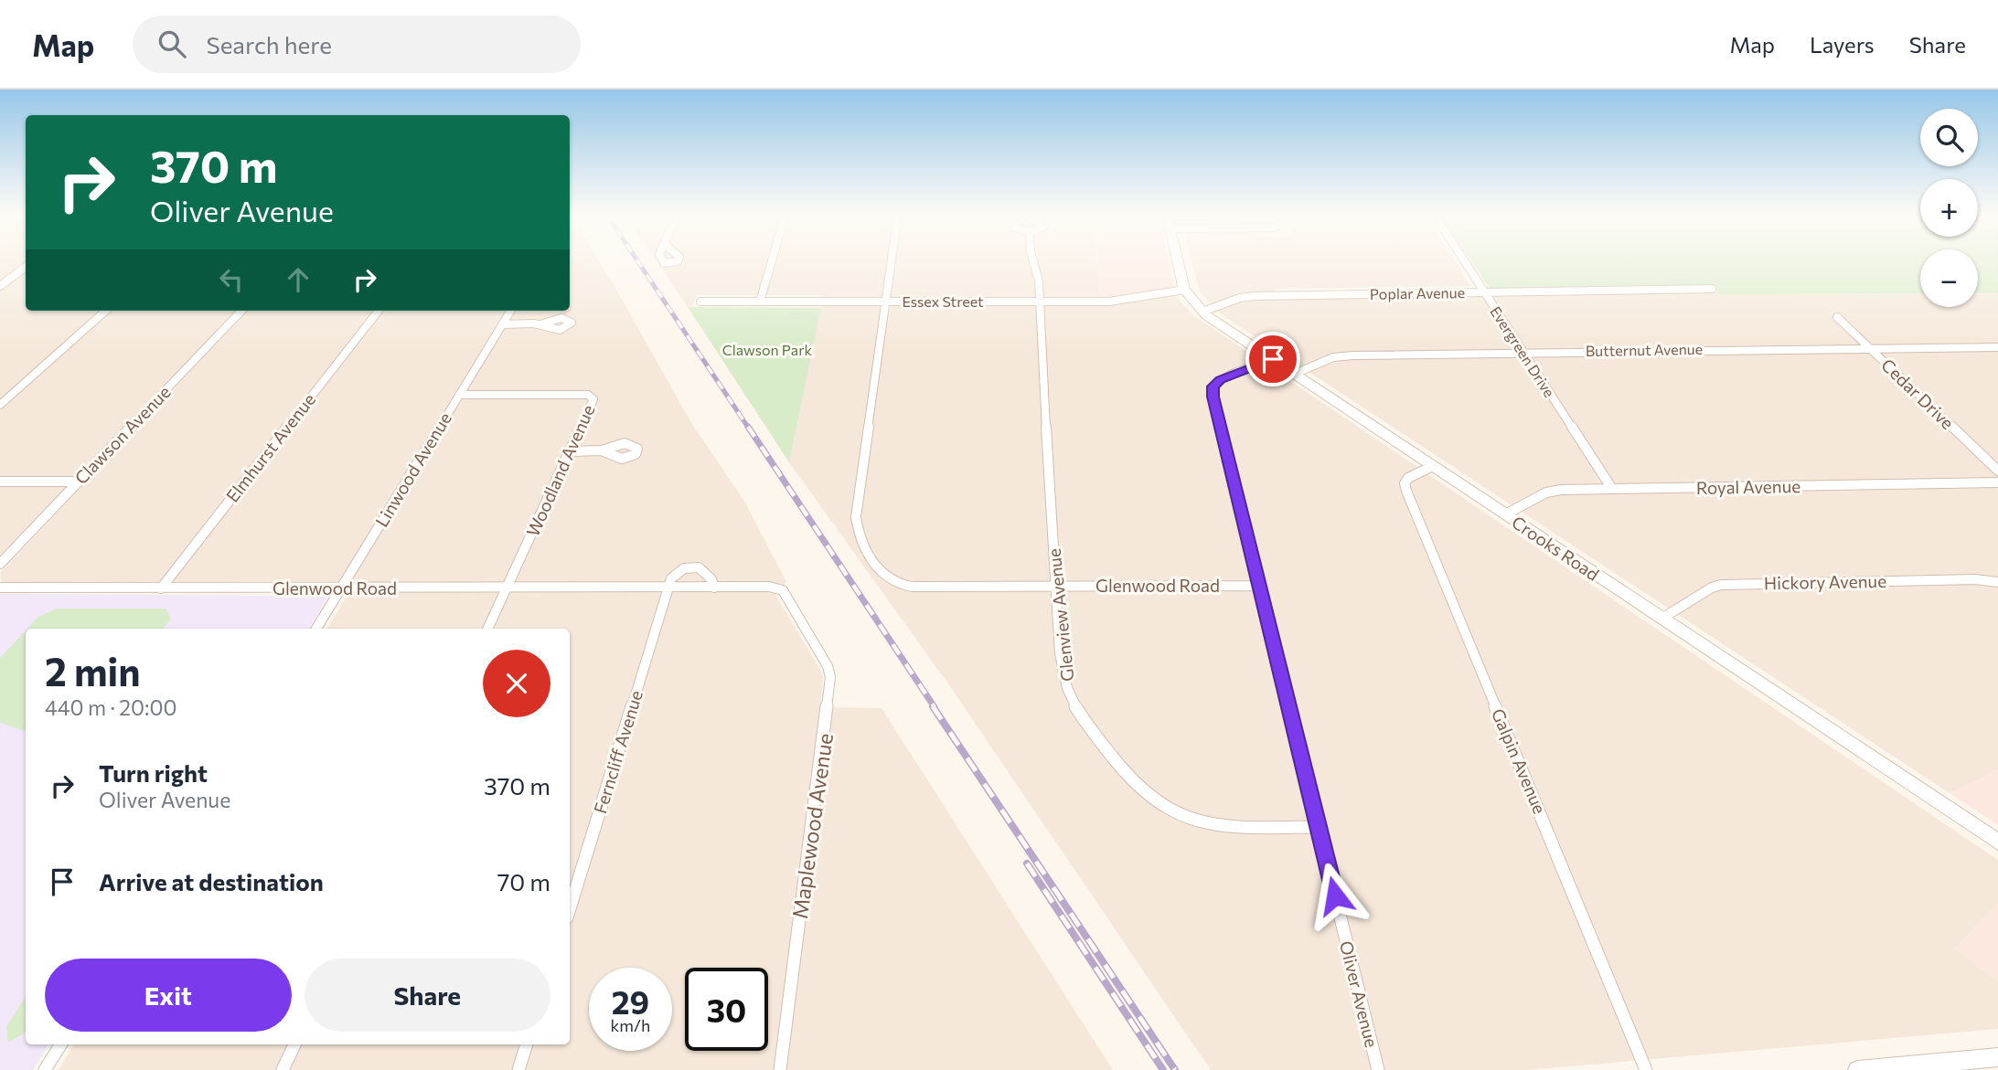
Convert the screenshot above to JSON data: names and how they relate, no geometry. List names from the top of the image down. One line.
{"streets":{"main road":["Crooks Road"],"street":["Poplar Avenue","Essex Street","Butternut Avenue","Evergreen Drive","Cedar Drive","Clawson Avenue","Elmhurst Avenue","Linwood Avenue","Woodland Avenue","Royal Avenue","Hickory Avenue","Glenwood Road","Glenview Avenue","Ferncliff Avenue","Galpin Avenue","Maplewood Avenue","Oliver Avenue"]},"crossings":[["Poplar Avenue","Evergreen Drive"],["Poplar Avenue","Crooks Road"],["Essex Street","Crooks Road"],["Essex Street","Glenwood Road"],["Essex Street","Glenview Avenue"],["Butternut Avenue","Evergreen Drive"],["Butternut Avenue","Cedar Drive"],["Butternut Avenue","Crooks Road"],["Evergreen Drive","Royal Avenue"],["Elmhurst Avenue","Glenwood Road"],["Linwood Avenue","Woodland Avenue"],["Linwood Avenue","Glenwood Road"],["Woodland Avenue","Glenwood Road"],["Royal Avenue","Crooks Road"],["Crooks Road","Hickory Avenue"],["Crooks Road","Galpin Avenue"],["Crooks Road","Oliver Avenue"],["Glenwood Road","Glenview Avenue"],["Glenwood Road","Ferncliff Avenue"],["Glenwood Road","Maplewood Avenue"],["Glenwood Road","Oliver Avenue"],["Glenview Avenue","Oliver Avenue"]],"parks":["Clawson Park"],"page":{"header":"Map","search":"Search here","nav":["Map","Layers","Share"],"map_buttons":["+","−"],"turn":["370 m","Oliver Avenue"],"heading":["2 min","440 m · 20:00"],"list":[{"name":"Turn right","note":"Oliver Avenue","value":"370 m"},{"name":"Arrive at destination","value":"70 m"}],"buttons":["Exit","Share"],"speed":"29 km/h","limit":"30"}}
